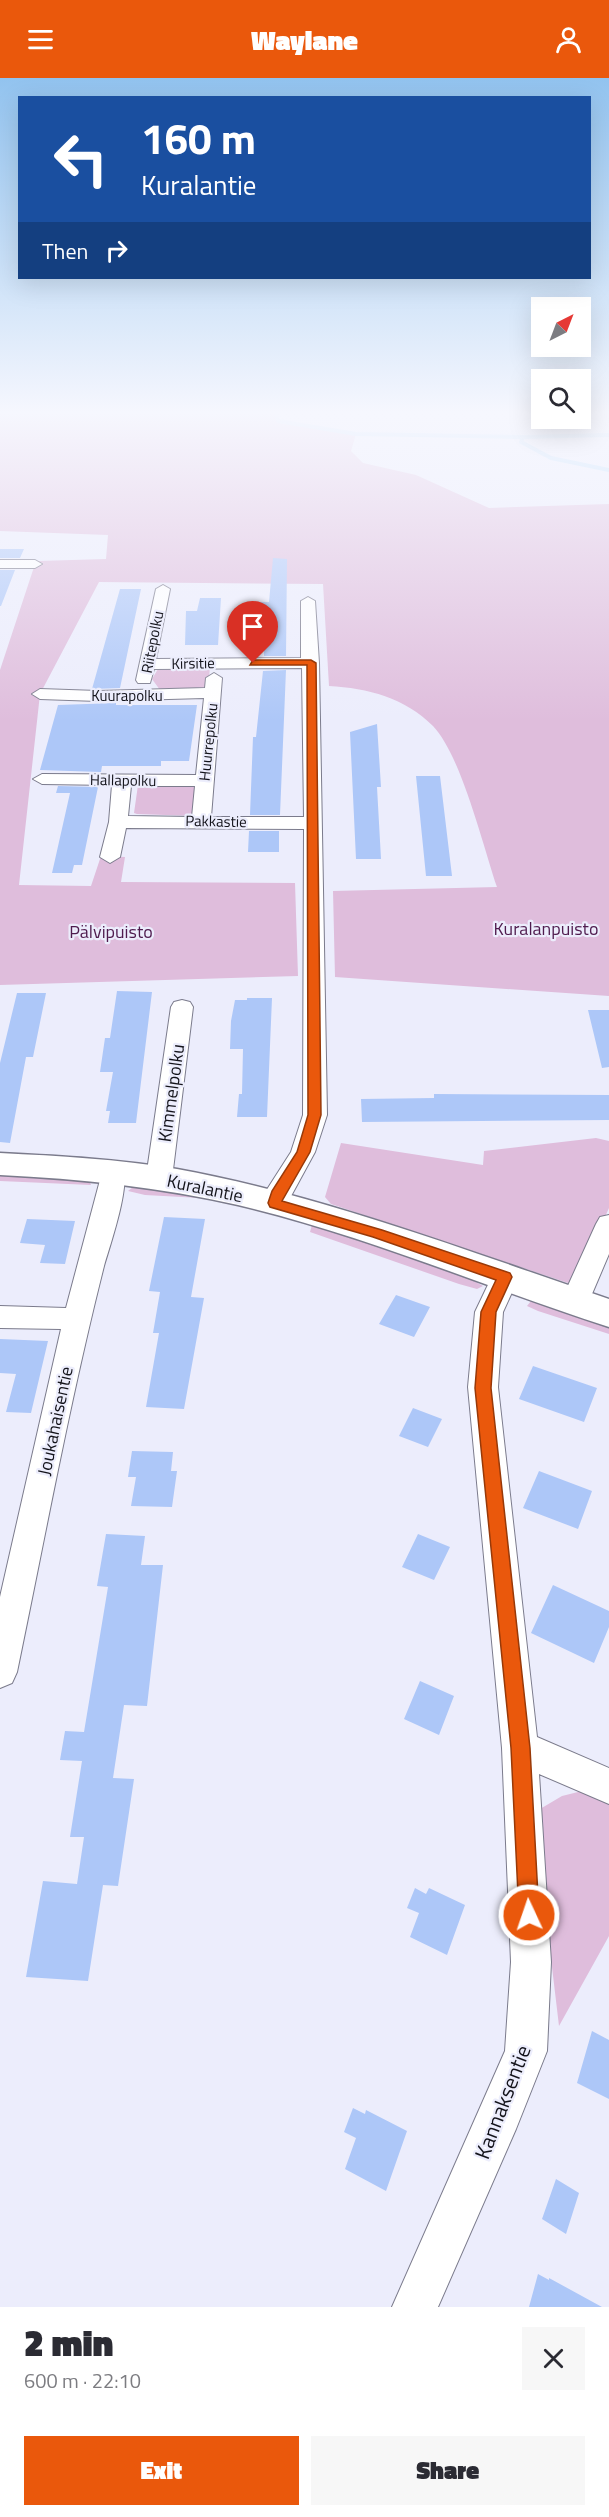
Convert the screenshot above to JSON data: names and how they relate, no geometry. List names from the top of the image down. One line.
{"streets":{"street":["Riitepolku","Kirsitie","Kuurapolku","Huurrepolku","Hallapolku","Pakkastie","Kimmelpolku","Kuralantie","Joukahaisentie","Kannaksentie"]},"crossings":[["Riitepolku","Kirsitie"],["Riitepolku","Kuurapolku"],["Kirsitie","Huurrepolku"],["Kuurapolku","Huurrepolku"],["Huurrepolku","Hallapolku"],["Huurrepolku","Pakkastie"],["Kimmelpolku","Kuralantie"],["Kuralantie","Joukahaisentie"],["Kuralantie","Kannaksentie"]],"parks":["Kuralanpuisto","Pälvipuisto"],"north":"top right","page":{"header":"Waylane","turn":["160 m","Kuralantie"],"then":"Then","heading":["2 min","600 m · 22:10"],"buttons":["Exit","Share"]}}
